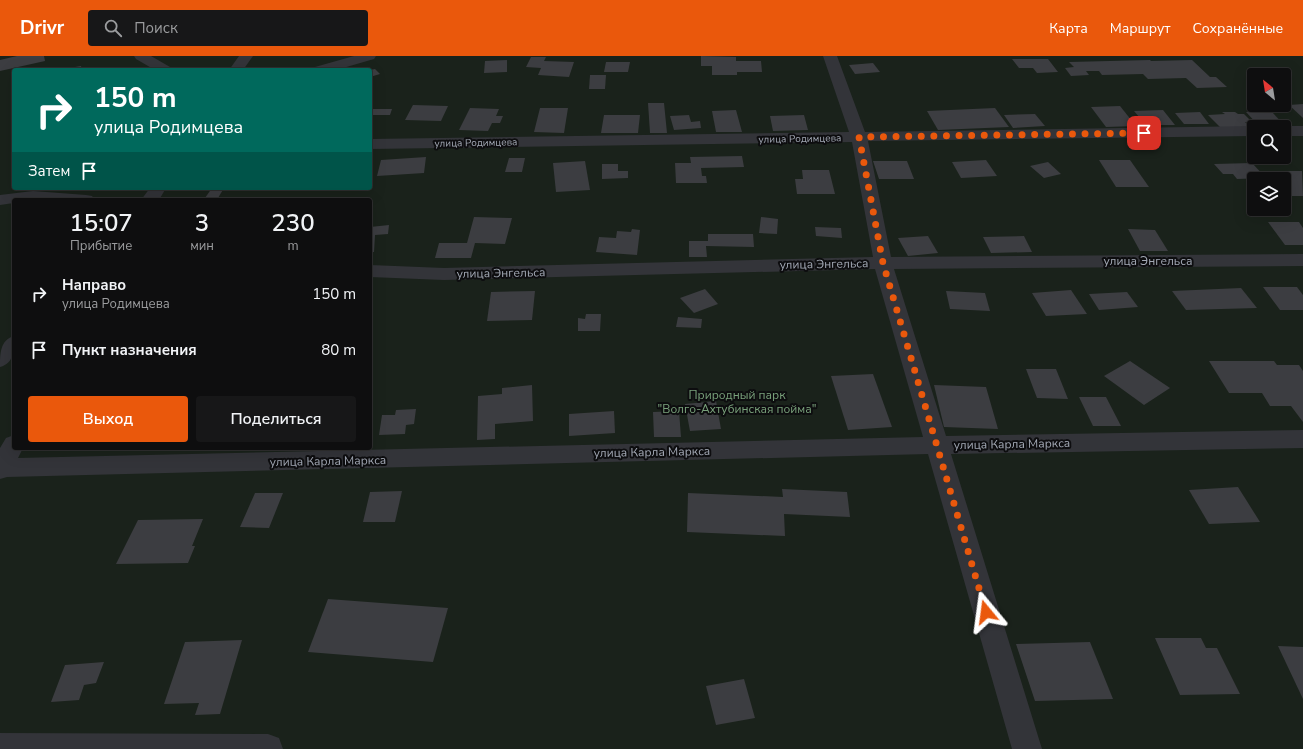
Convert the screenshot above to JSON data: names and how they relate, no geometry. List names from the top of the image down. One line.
{"streets":{"street":["улица Родимцева","улица Энгельса","улица Карла Маркса"]},"parks":["Природный парк \"Волго-Ахтубинская пойма\""],"north":"top left","page":{"header":"Drivr","search":"Поиск","nav":["Карта","Маршрут","Сохранённые"],"turn":["150 m","улица Родимцева"],"then":"Затем","eta":["15:07","Прибытие","3","мин","230","m"],"list":[{"name":"Направо","note":"улица Родимцева","value":"150 m"},{"name":"Пункт назначения","value":"80 m"}],"buttons":["Выход","Поделиться"]}}
